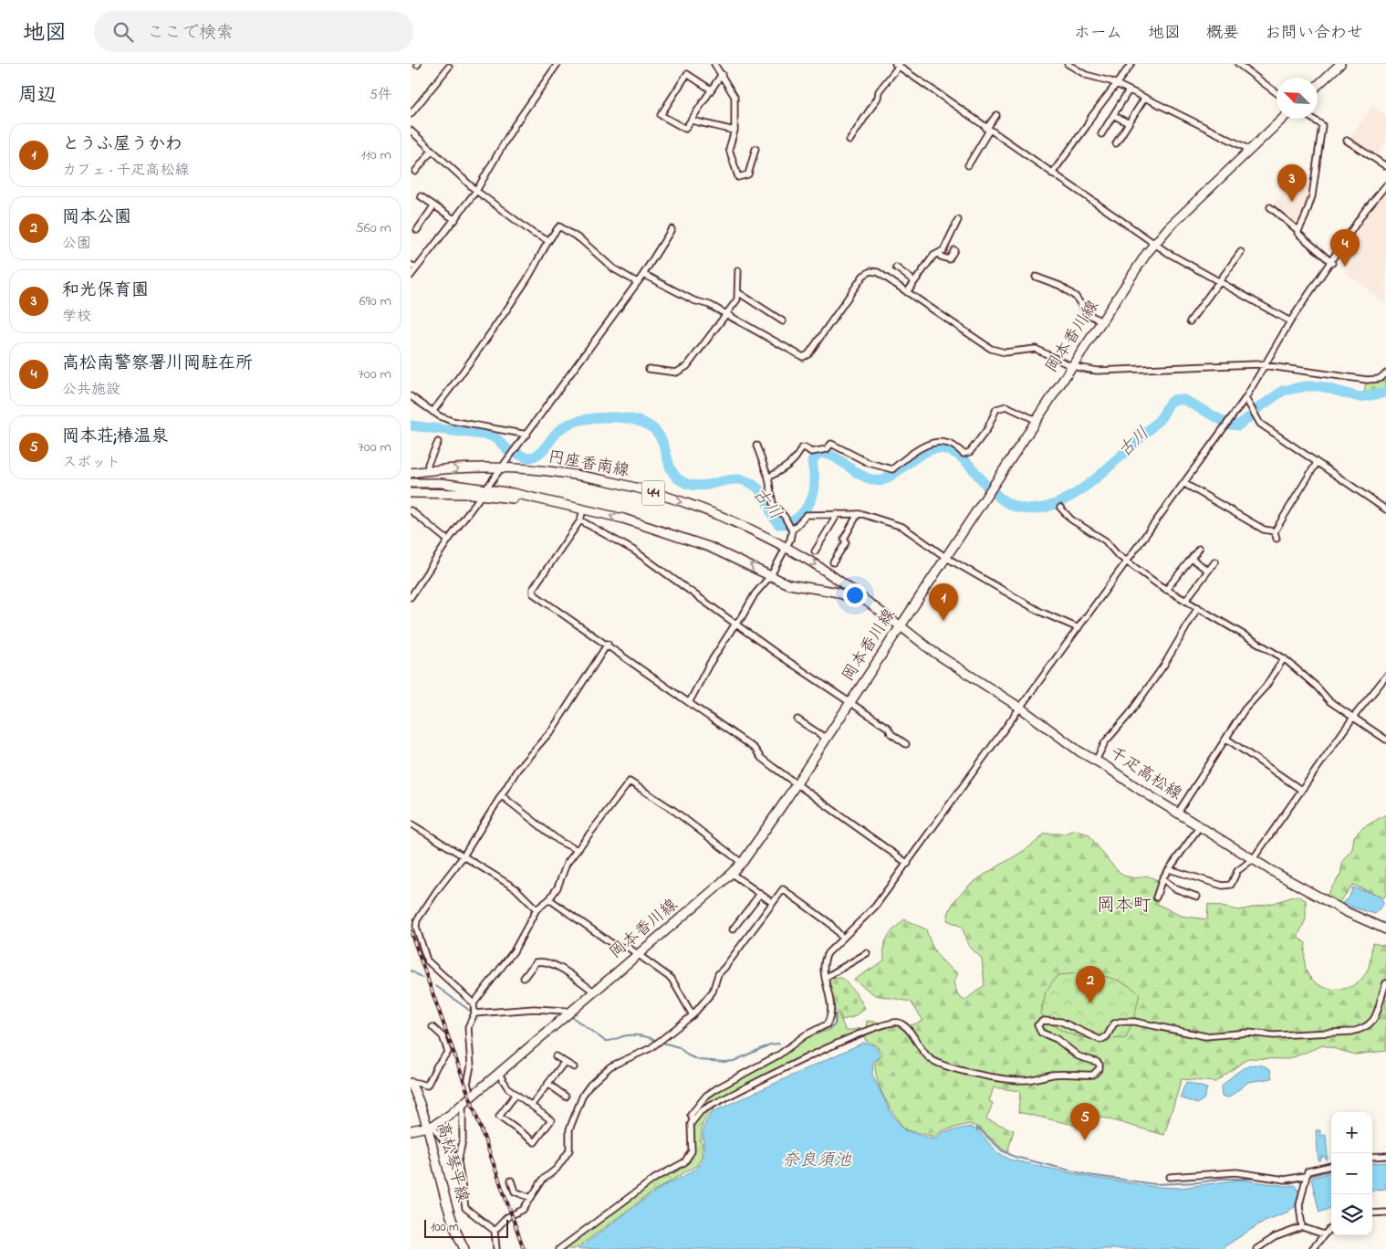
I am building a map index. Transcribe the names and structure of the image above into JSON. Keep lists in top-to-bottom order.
{
  "streets": {
    "main road": [
      "岡本香川線",
      "円座香南線",
      "44",
      "千疋高松線",
      "高松琴平線"
    ]
  },
  "crossings": [
    ["岡本香川線", "円座香南線"],
    ["岡本香川線", "千疋高松線"],
    ["岡本香川線", "高松琴平線"],
    ["円座香南線", "44"],
    ["円座香南線", "千疋高松線"]
  ],
  "districts": ["岡本町"],
  "water": ["古川", "奈良須池"],
  "scale_bar": "100 m",
  "north": "top left",
  "page": {
    "header": "地図",
    "search": "ここで検索",
    "nav": [
      "ホーム",
      "地図",
      "概要",
      "お問い合わせ"
    ],
    "heading": ["周辺", "5件"],
    "list": [
      {
        "mark": "1",
        "name": "とうふ屋うかわ",
        "note": "カフェ · 千疋高松線",
        "value": "110 m"
      },
      {
        "mark": "2",
        "name": "岡本公園",
        "note": "公園",
        "value": "560 m"
      },
      {
        "mark": "3",
        "name": "和光保育園",
        "note": "学校",
        "value": "690 m"
      },
      {
        "mark": "4",
        "name": "高松南警察署川岡駐在所",
        "note": "公共施設",
        "value": "700 m"
      },
      {
        "mark": "5",
        "name": "岡本荘;椿温泉",
        "note": "スポット",
        "value": "700 m"
      }
    ],
    "pins": [
      "3",
      "4",
      "1",
      "2",
      "5"
    ],
    "map_buttons": ["+", "−"],
    "scale": "100 m"
  }
}
